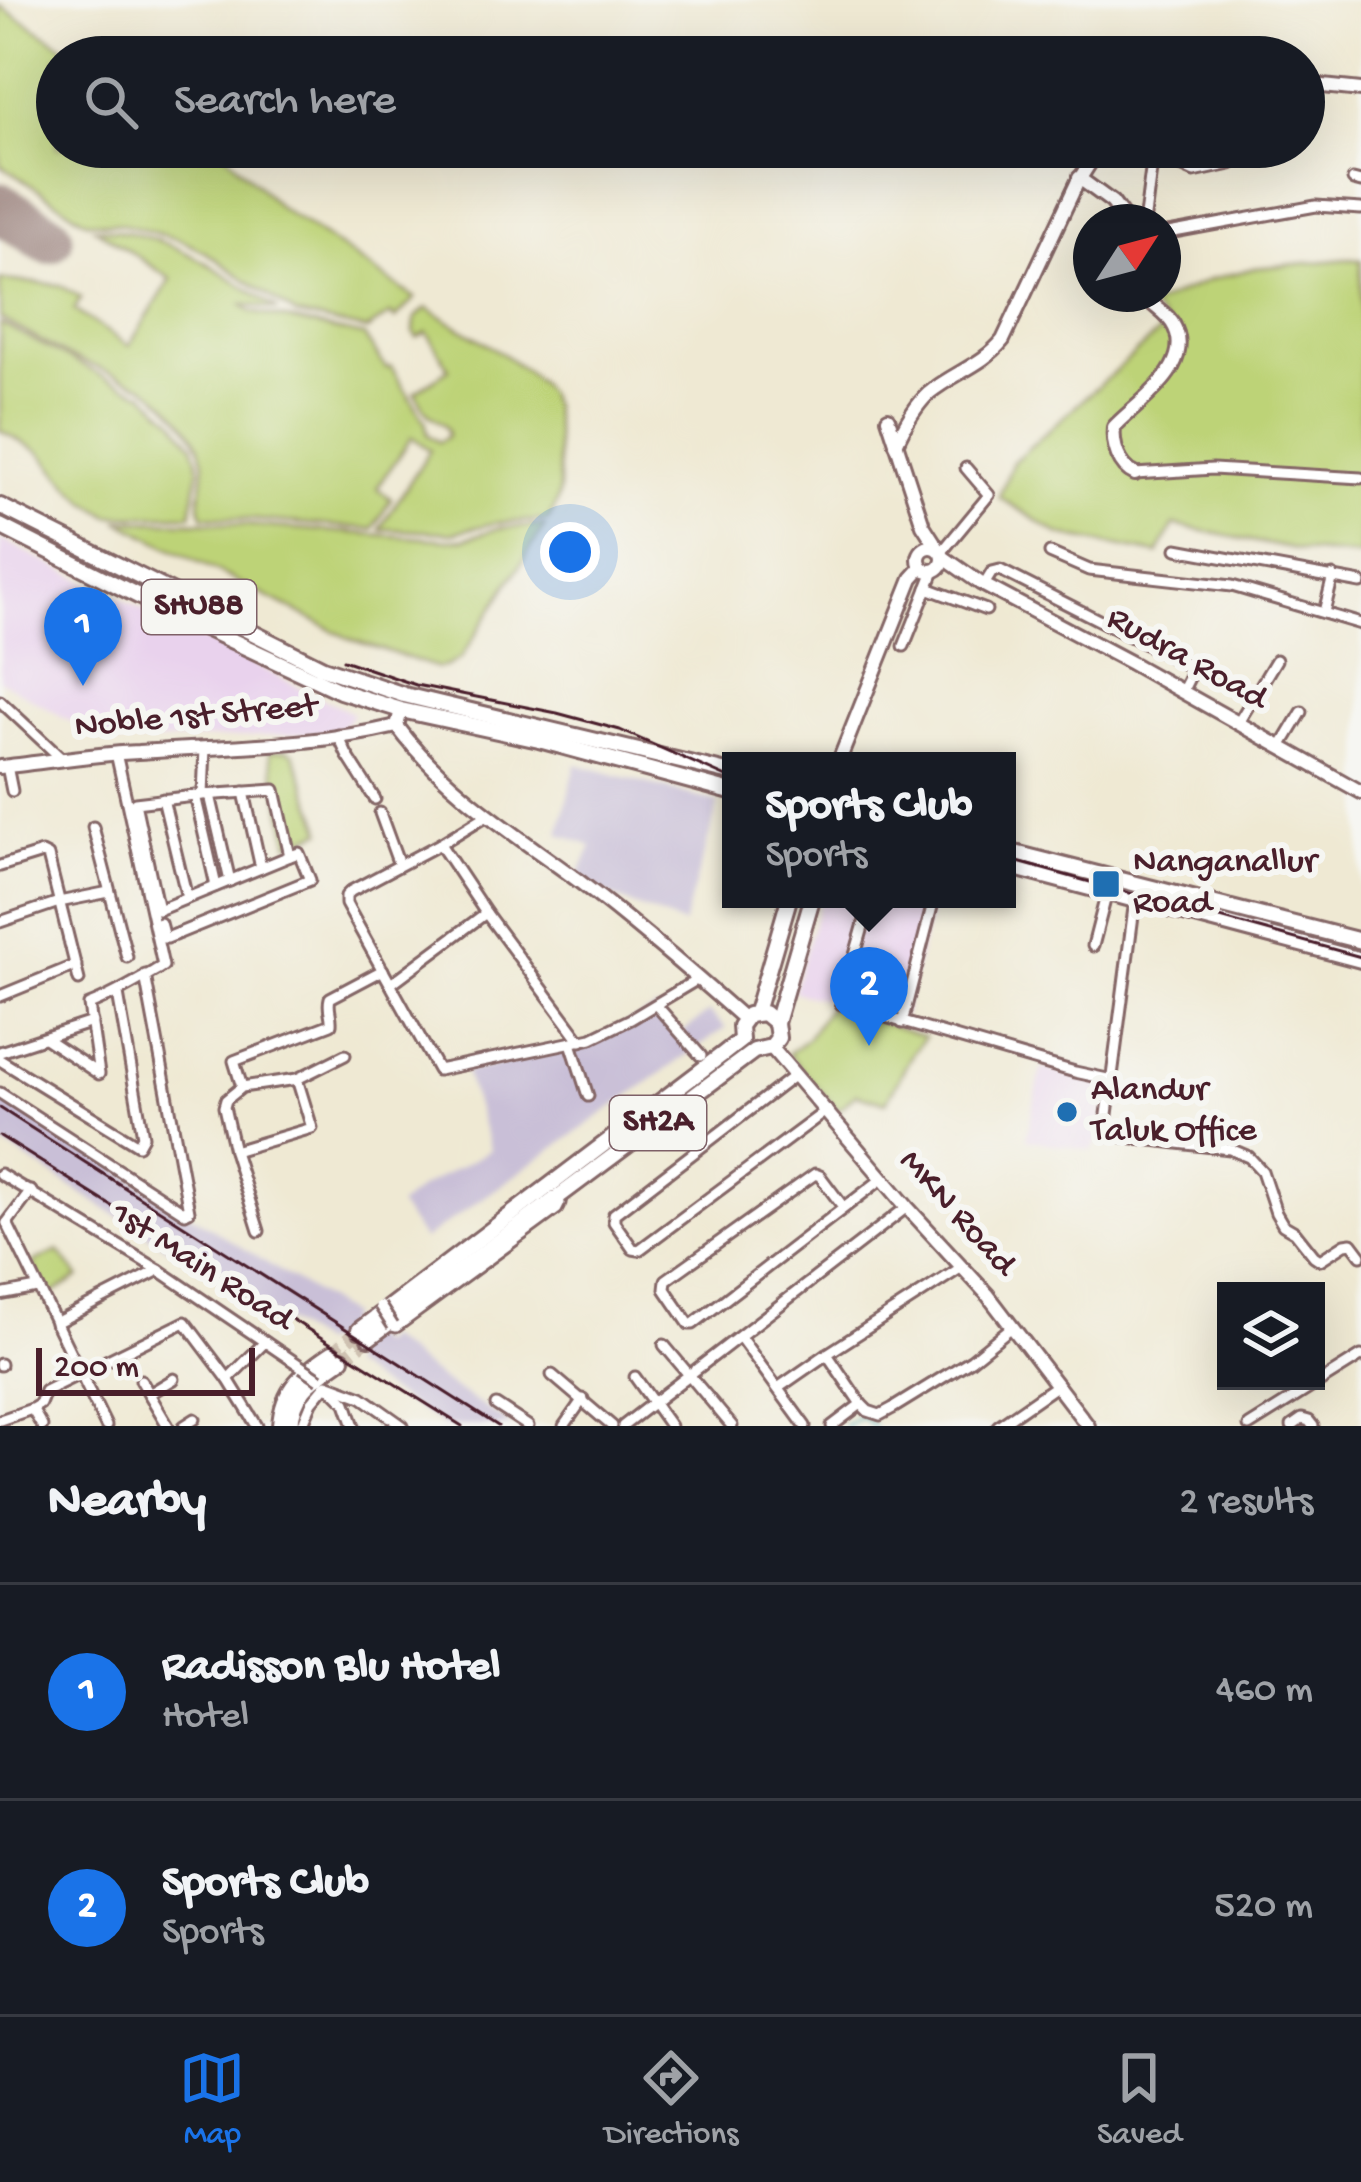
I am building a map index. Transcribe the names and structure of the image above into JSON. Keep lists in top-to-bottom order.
{
  "streets": {
    "main road": ["SHU88", "SH2A"],
    "street": [
      "Rudra Road",
      "Noble 1st Street",
      "MKN Road",
      "1st Main Road"
    ]
  },
  "crossings": [
    ["SHU88", "Noble 1st Street"],
    ["SH2A", "MKN Road"]
  ],
  "places": {
    "transit": ["Nanganallur Road"],
    "other": ["Alandur Taluk Office"]
  },
  "scale_bar": "200 m",
  "north": "top right",
  "page": {
    "search": "Search here",
    "pins": ["1", "2"],
    "popup": ["Sports Club", "Sports"],
    "scale": "200 m",
    "heading": ["Nearby", "2 results"],
    "list": [
      {
        "mark": "1",
        "name": "Radisson Blu Hotel",
        "note": "Hotel",
        "value": "460 m"
      },
      {
        "mark": "2",
        "name": "Sports Club",
        "note": "Sports",
        "value": "520 m"
      }
    ],
    "nav": ["Map", "Directions", "Saved"]
  }
}
